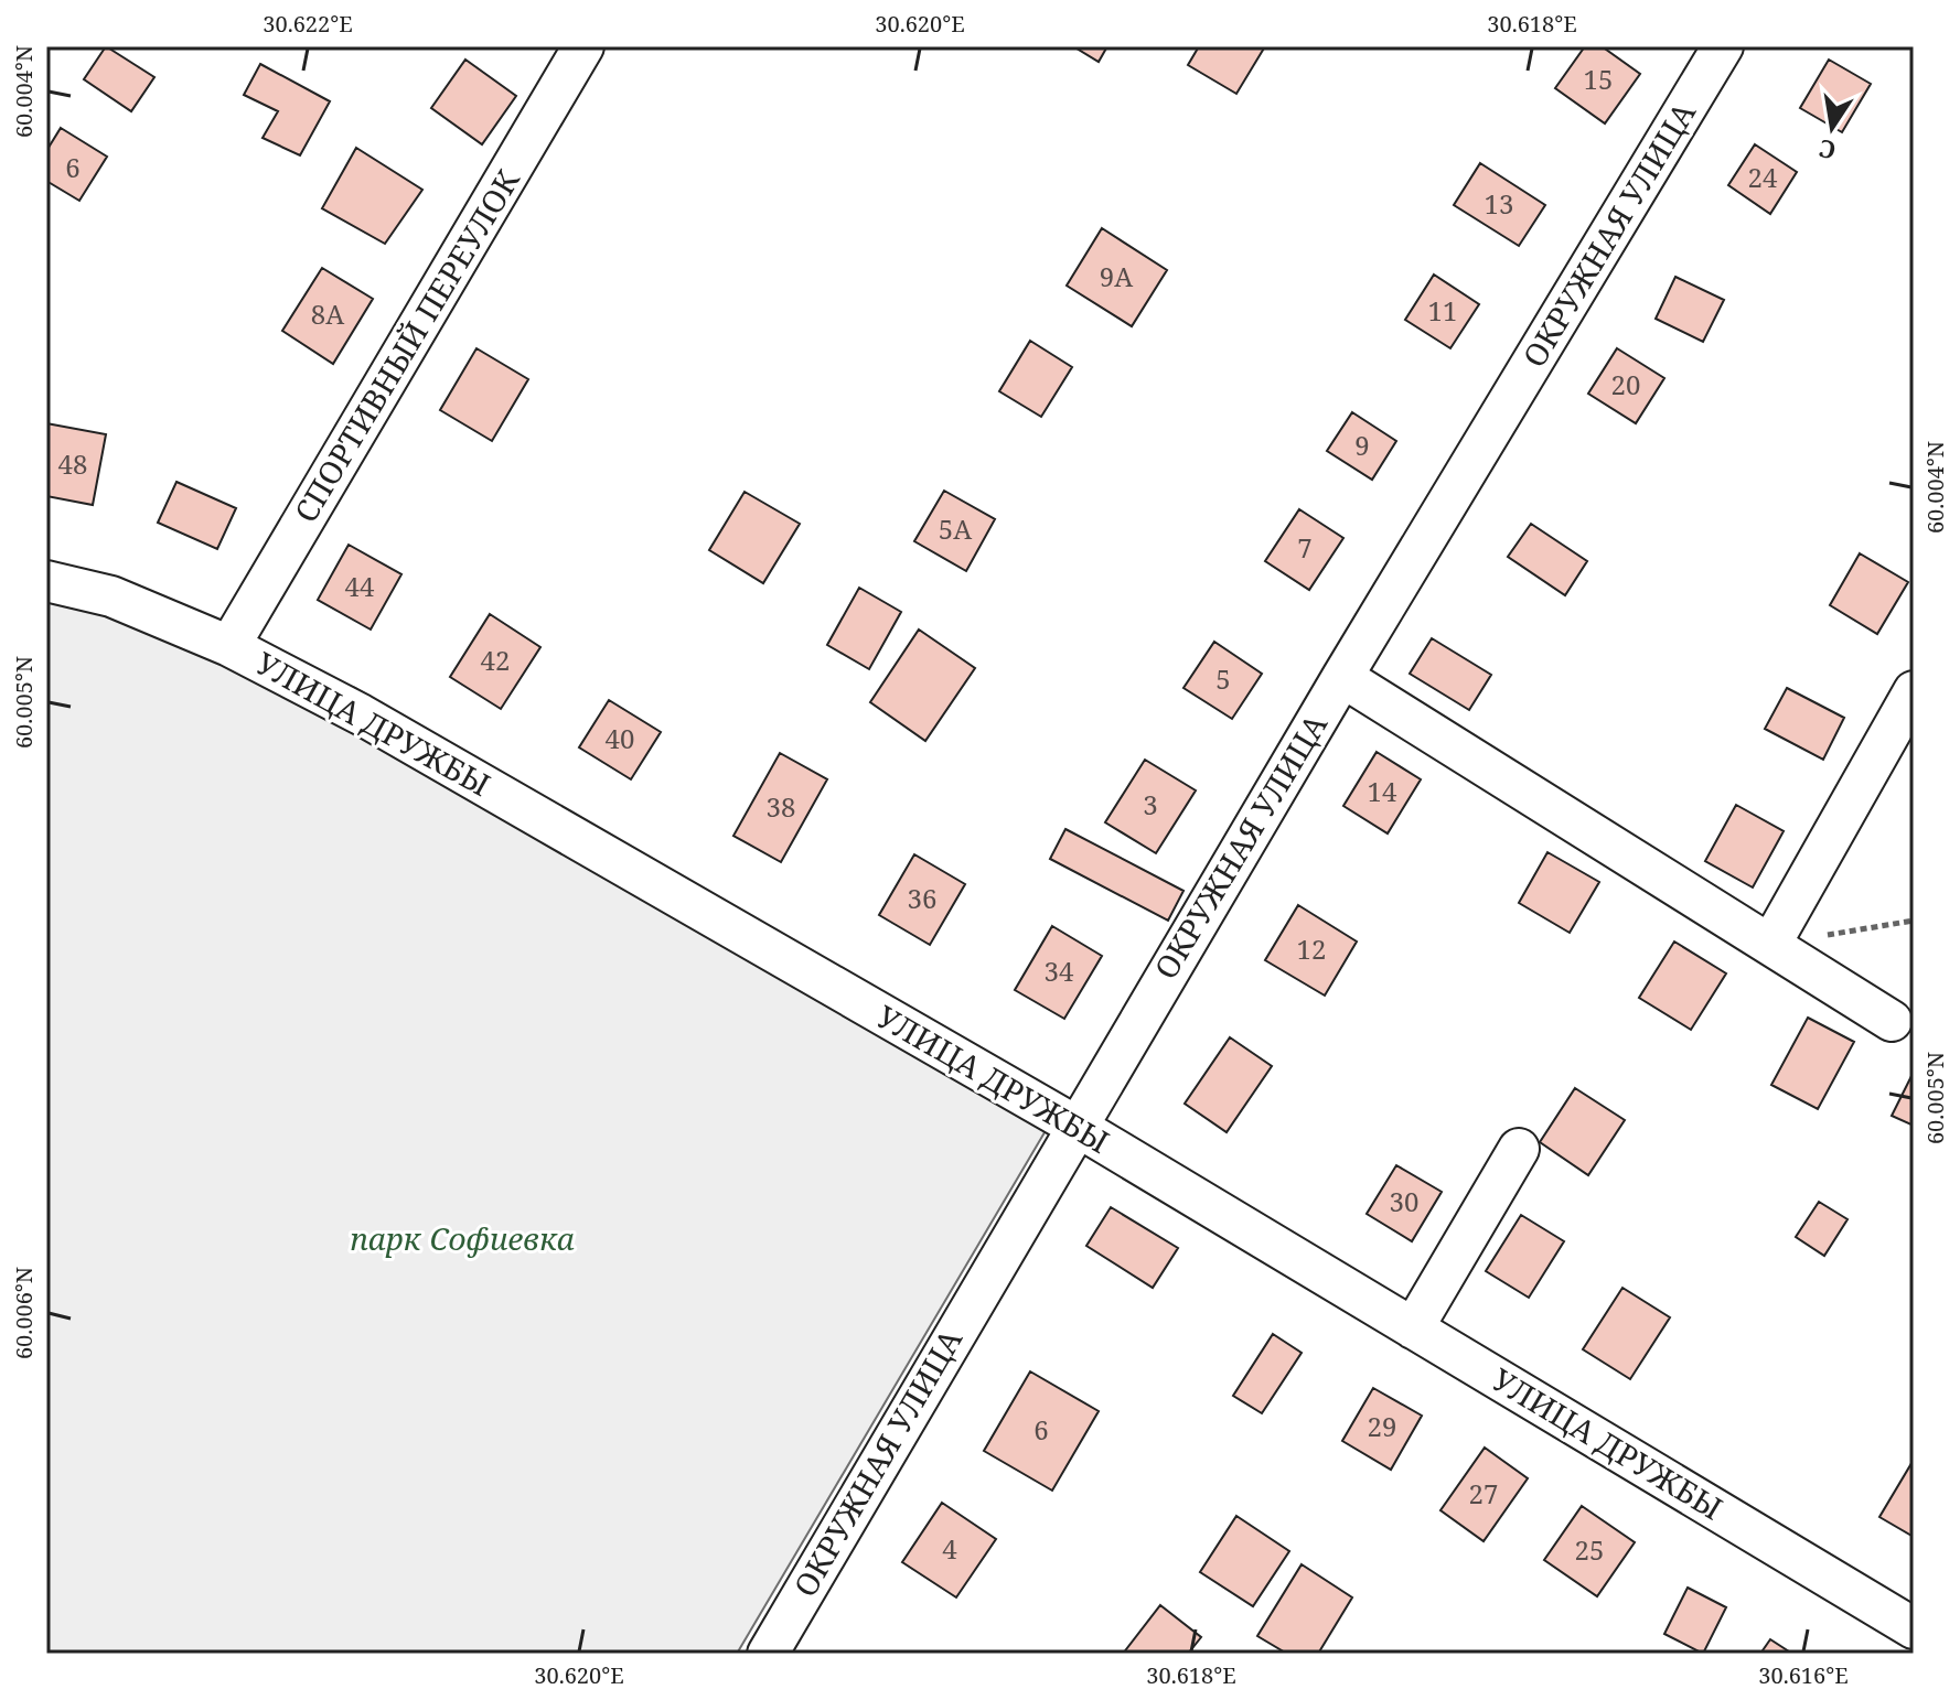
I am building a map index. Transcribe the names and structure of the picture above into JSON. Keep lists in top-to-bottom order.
{
  "streets": {
    "street": ["ОКРУЖНАЯ УЛИЦА", "СПОРТИВНЫЙ ПЕРЕУЛОК", "УЛИЦА ДРУЖБЫ"]
  },
  "crossings": [
    ["ОКРУЖНАЯ УЛИЦА", "УЛИЦА ДРУЖБЫ"],
    ["СПОРТИВНЫЙ ПЕРЕУЛОК", "УЛИЦА ДРУЖБЫ"]
  ],
  "parks": ["парк Софиевка"],
  "house_numbers": [
    "15",
    "6",
    "24",
    "13",
    "9А",
    "11",
    "8А",
    "20",
    "9",
    "48",
    "5А",
    "7",
    "44",
    "42",
    "5",
    "40",
    "14",
    "3",
    "38",
    "36",
    "12",
    "34",
    "30",
    "29",
    "6",
    "27",
    "4",
    "25"
  ],
  "north": "bottom",
  "coordinates": [
    "30.622°E",
    "30.620°E",
    "30.618°E",
    "60.004°N",
    "60.005°N",
    "60.006°N",
    "30.616°E"
  ]
}
